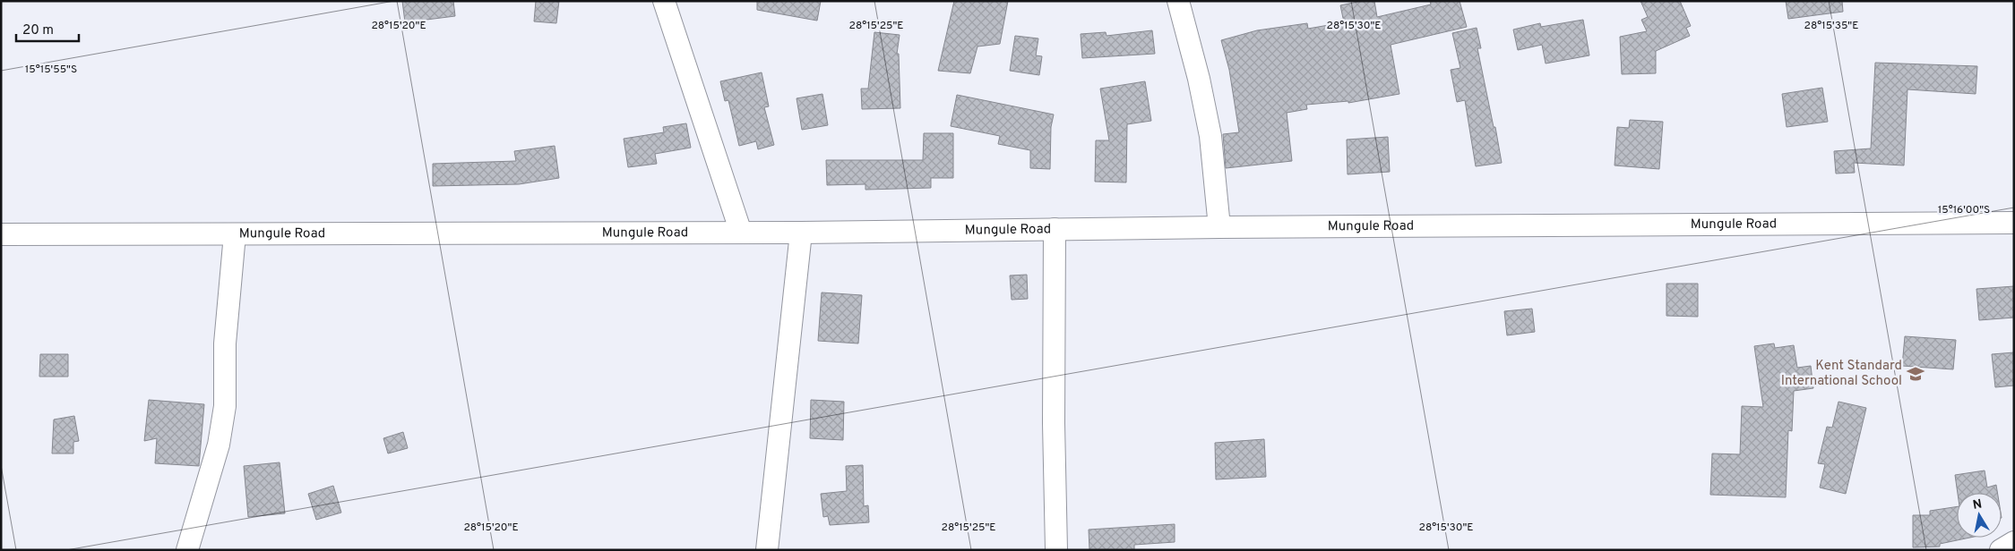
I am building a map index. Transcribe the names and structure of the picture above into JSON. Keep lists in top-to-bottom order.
{
  "streets": {
    "street": ["Mungule Road"]
  },
  "places": {
    "school or university": ["Kent Standard International School"]
  },
  "scale_bar": "20 m",
  "north": "top",
  "coordinates": [
    "28°15'20\"E",
    "28°15'25\"E",
    "28°15'30\"E",
    "28°15'35\"E",
    "15°15'55\"S",
    "15°16'00\"S"
  ]
}
